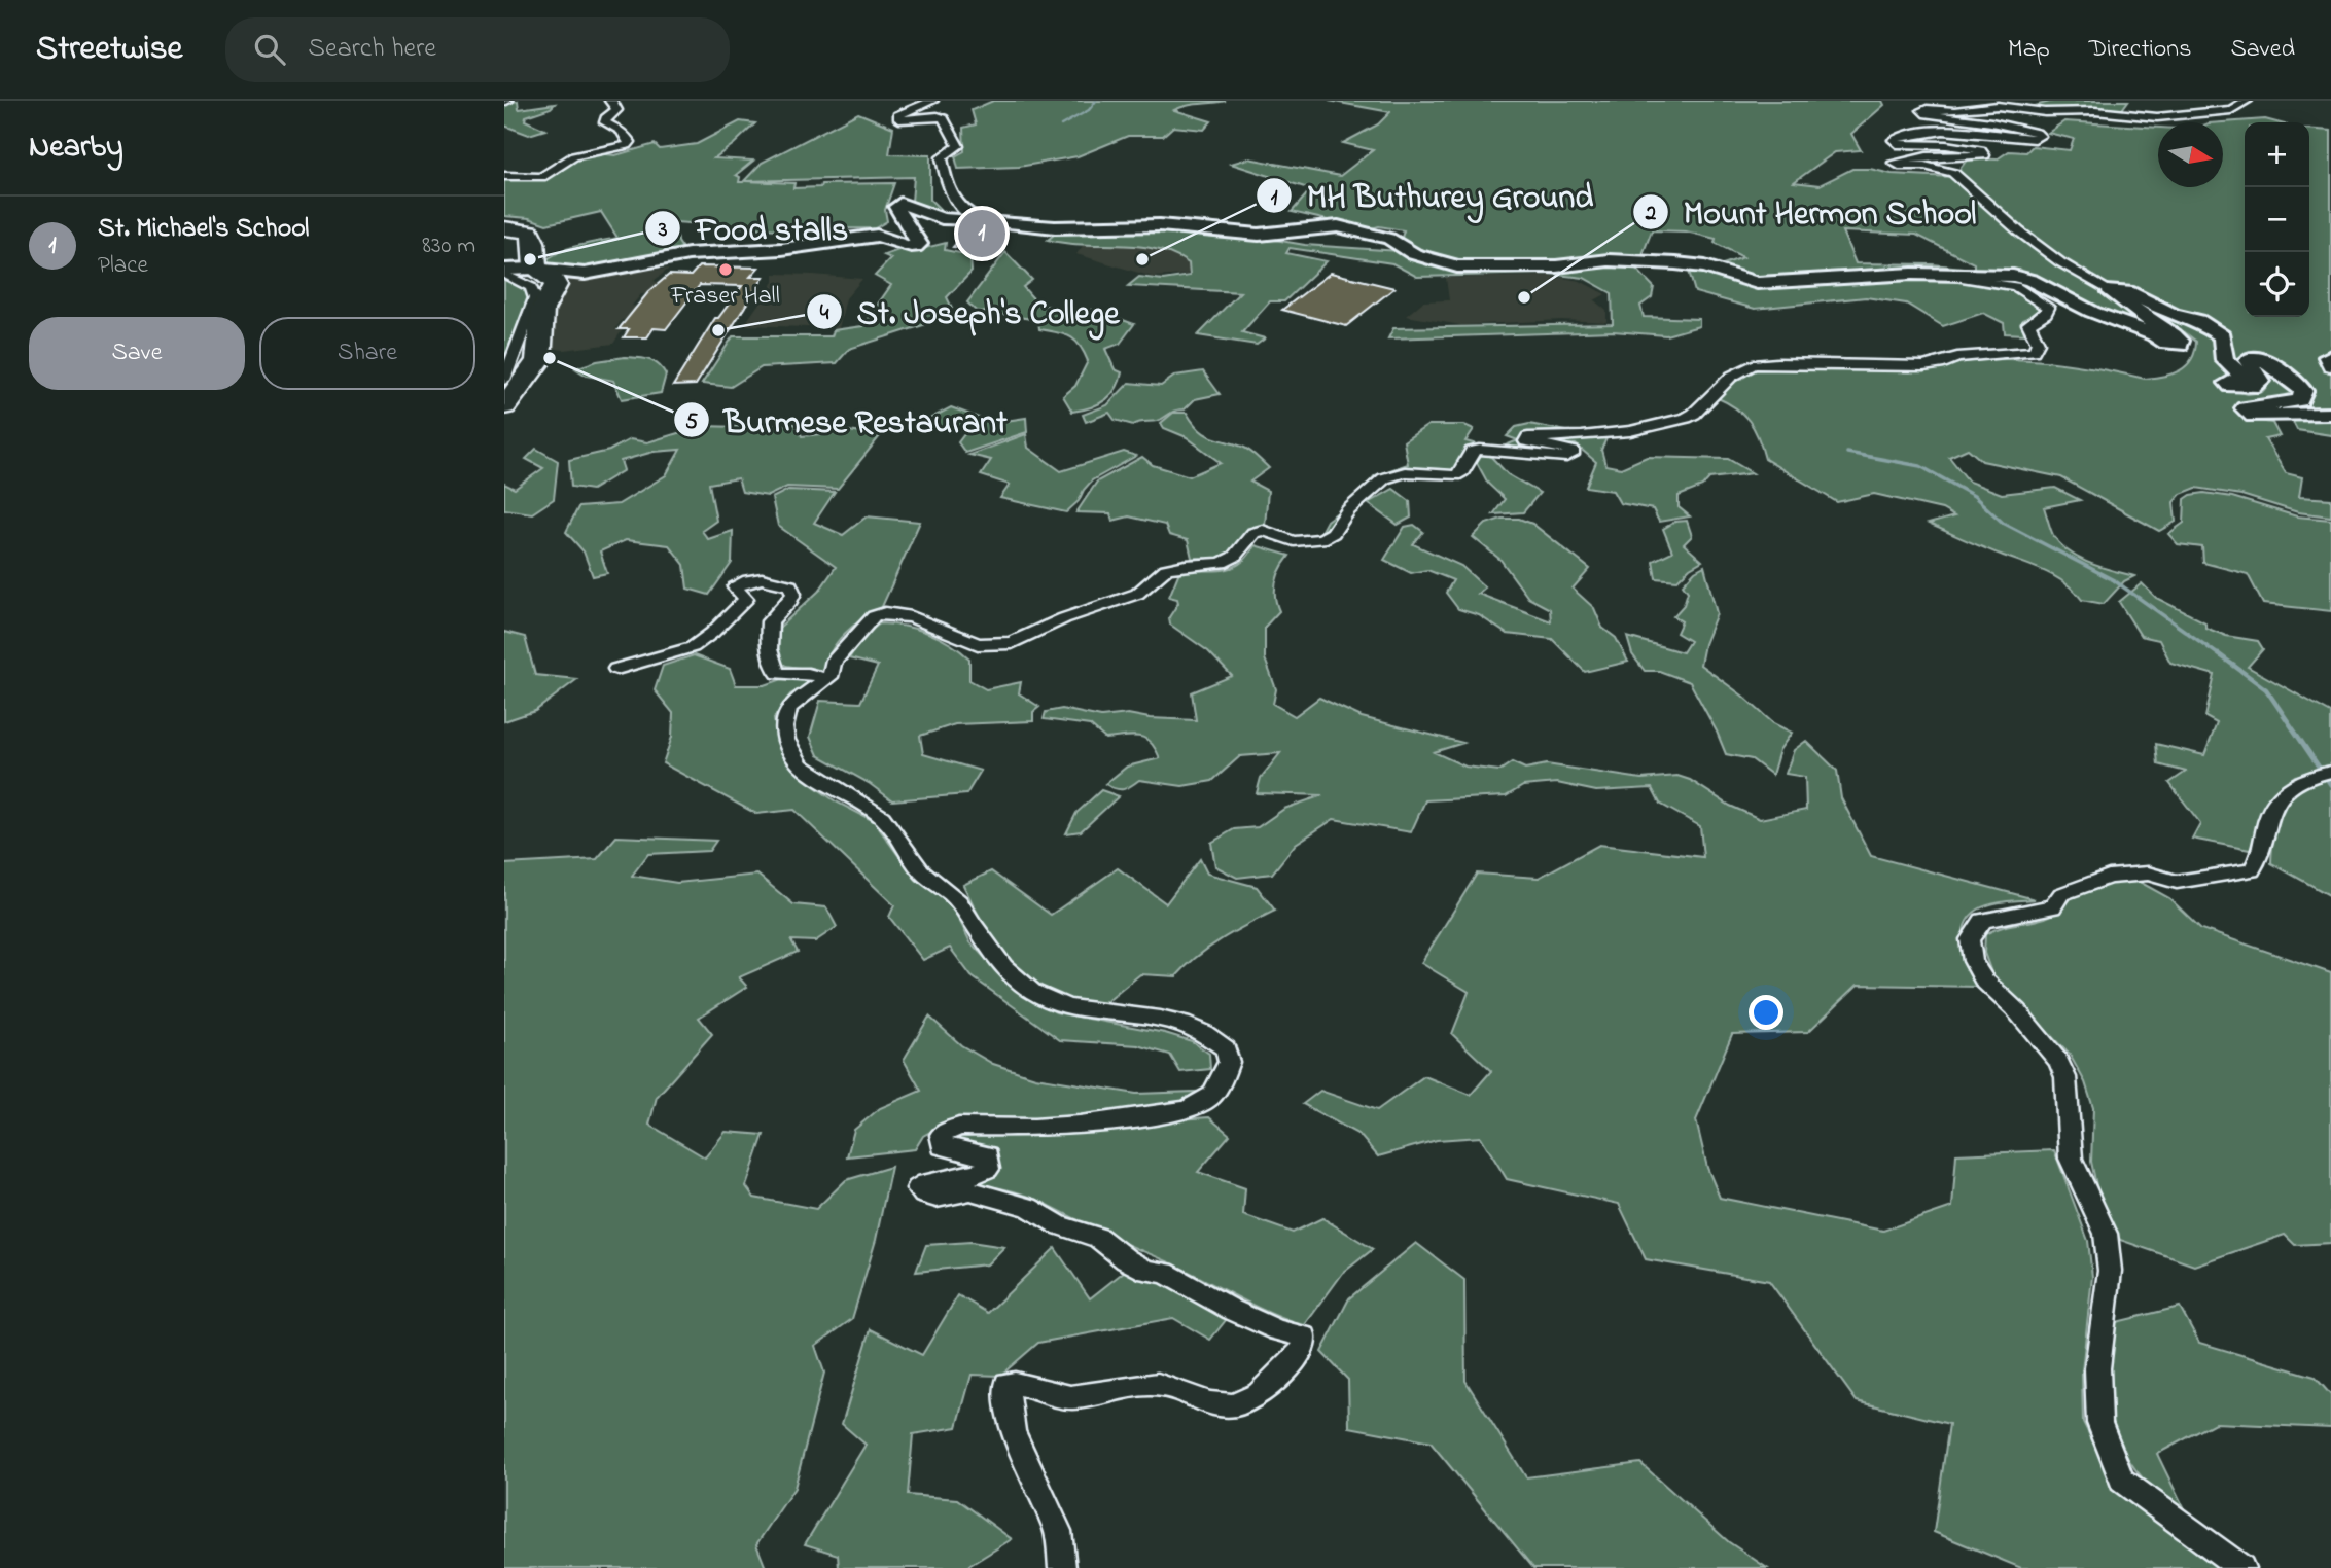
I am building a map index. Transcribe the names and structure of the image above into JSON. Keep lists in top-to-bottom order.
{
  "places": [
    "Food stalls",
    "MH Buthurey Ground",
    "Fraser Hall",
    "Mount Hermon School",
    "St. Joseph's College",
    "Burmese Restaurant"
  ],
  "north": "right",
  "page": {
    "header": "Streetwise",
    "search": "Search here",
    "nav": ["Map", "Directions", "Saved"],
    "heading": "Nearby",
    "map_buttons": ["+", "−"],
    "list": [
      {
        "mark": "1",
        "name": "St. Michael's School",
        "note": "Place",
        "value": "830 m"
      }
    ],
    "pins": "1",
    "buttons": ["Save", "Share"]
  }
}
